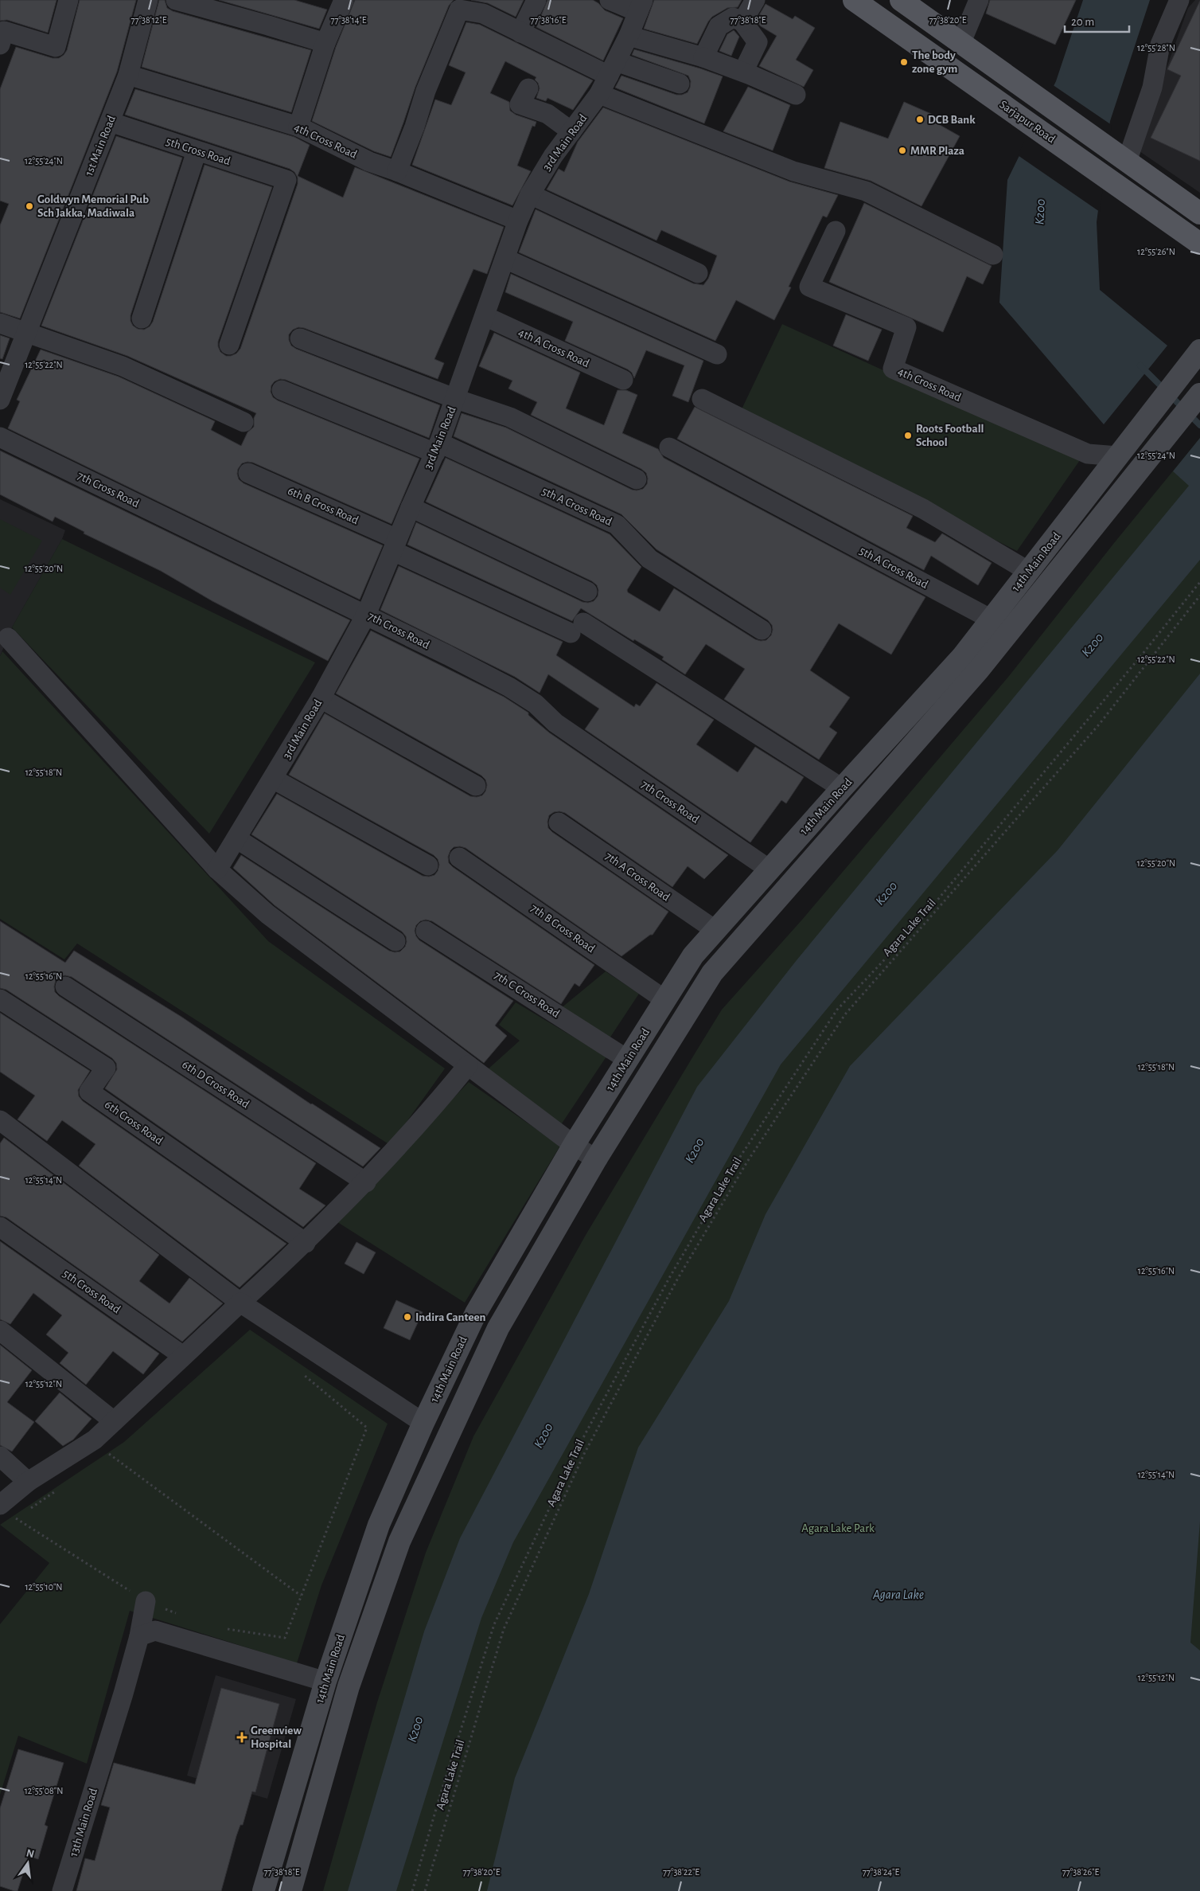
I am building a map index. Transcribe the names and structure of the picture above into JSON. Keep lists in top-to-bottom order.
{
  "streets": {
    "main road": ["Sarjapur Road", "14th Main Road"],
    "street": [
      "4th Cross Road",
      "3rd Main Road",
      "1st Main Road",
      "5th Cross Road",
      "4th A Cross Road",
      "7th Cross Road",
      "6th B Cross Road",
      "5th A Cross Road",
      "7th A Cross Road",
      "7th B Cross Road",
      "7th C Cross Road",
      "6th D Cross Road",
      "6th Cross Road",
      "13th Main Road"
    ],
    "path": ["Agara Lake Trail"]
  },
  "crossings": [
    ["4th Cross Road", "3rd Main Road"],
    ["4th Cross Road", "1st Main Road"],
    ["4th Cross Road", "14th Main Road"],
    ["3rd Main Road", "4th A Cross Road"],
    ["3rd Main Road", "7th Cross Road"],
    ["3rd Main Road", "6th B Cross Road"],
    ["3rd Main Road", "5th A Cross Road"],
    ["1st Main Road", "5th Cross Road"],
    ["7th Cross Road", "14th Main Road"],
    ["6th B Cross Road", "14th Main Road"],
    ["5th A Cross Road", "14th Main Road"],
    ["14th Main Road", "7th A Cross Road"],
    ["14th Main Road", "7th B Cross Road"],
    ["14th Main Road", "7th C Cross Road"]
  ],
  "water": ["K200", "Agara Lake"],
  "parks": ["Agara Lake Park"],
  "places": {
    "other": [
      "The body zone gym",
      "DCB Bank",
      "MMR Plaza",
      "Goldwyn Memorial Pub Sch Jakka, Madiwala",
      "Roots Football School",
      "Indira Canteen"
    ],
    "health": ["Greenview Hospital"]
  },
  "scale_bar": "20 m",
  "north": "top",
  "coordinates": [
    "77°38'12\"E",
    "77°38'14\"E",
    "77°38'16\"E",
    "77°38'18\"E",
    "77°38'20\"E",
    "12°55'28\"N",
    "12°55'24\"N",
    "12°55'26\"N",
    "12°55'22\"N",
    "12°55'20\"N",
    "12°55'18\"N",
    "12°55'16\"N",
    "12°55'14\"N",
    "12°55'12\"N",
    "12°55'10\"N",
    "12°55'08\"N",
    "77°38'22\"E",
    "77°38'24\"E",
    "77°38'26\"E"
  ]
}
